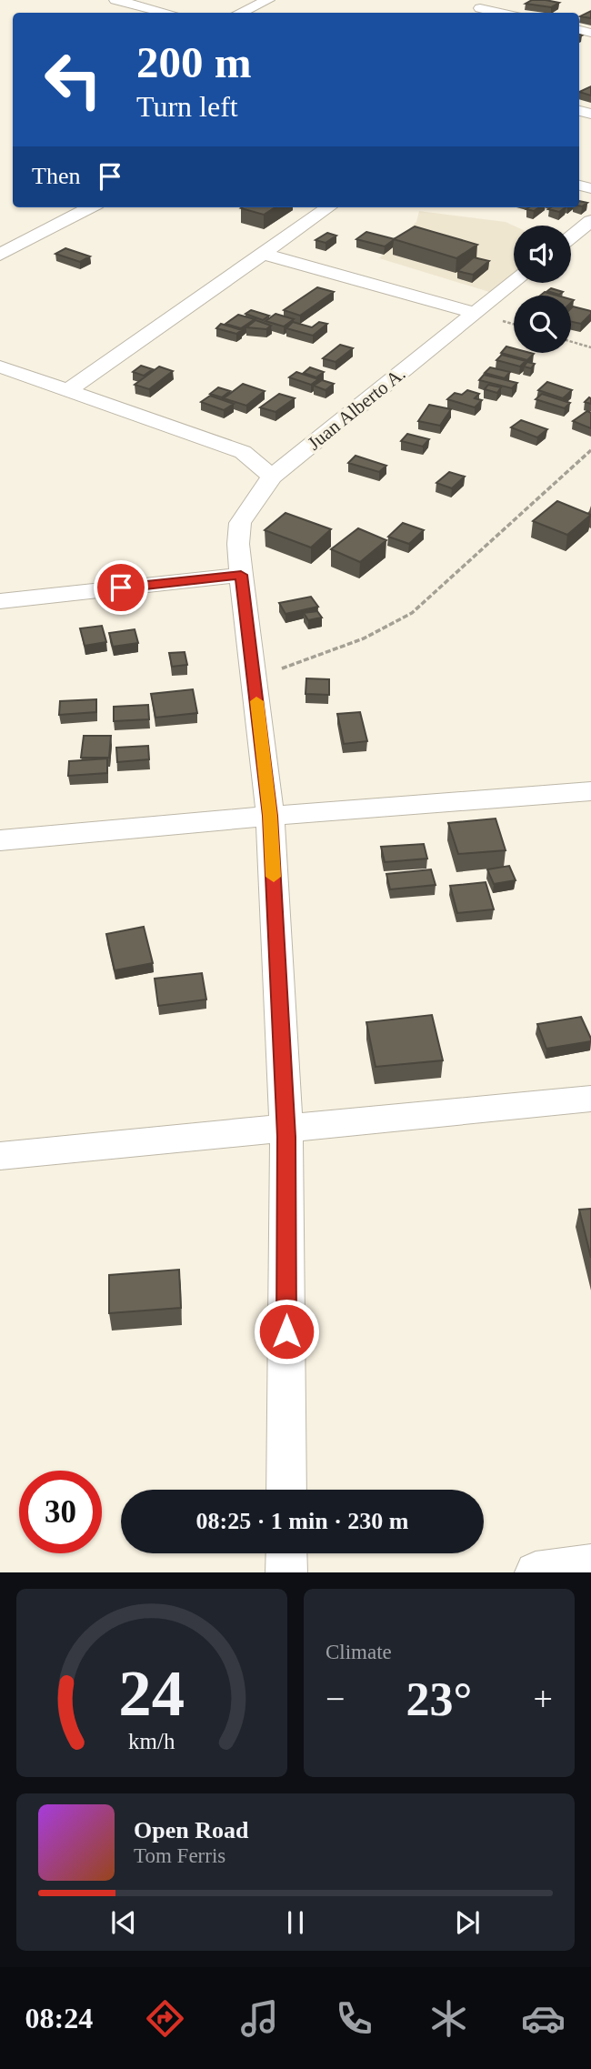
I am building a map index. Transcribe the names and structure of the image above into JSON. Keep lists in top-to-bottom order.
{
  "streets": {
    "street": ["Juan Alberto A."]
  },
  "page": {
    "turn": ["200 m", "Turn left"],
    "then": "Then",
    "limit": "30",
    "trip": "08:25 · 1 min · 230 m",
    "tile": "Climate",
    "heat": ["−", "23°", "+"],
    "song": ["Open Road", "Tom Ferris"],
    "tabs": "08:24",
    "gauge": ["24", "km/h"]
  }
}
